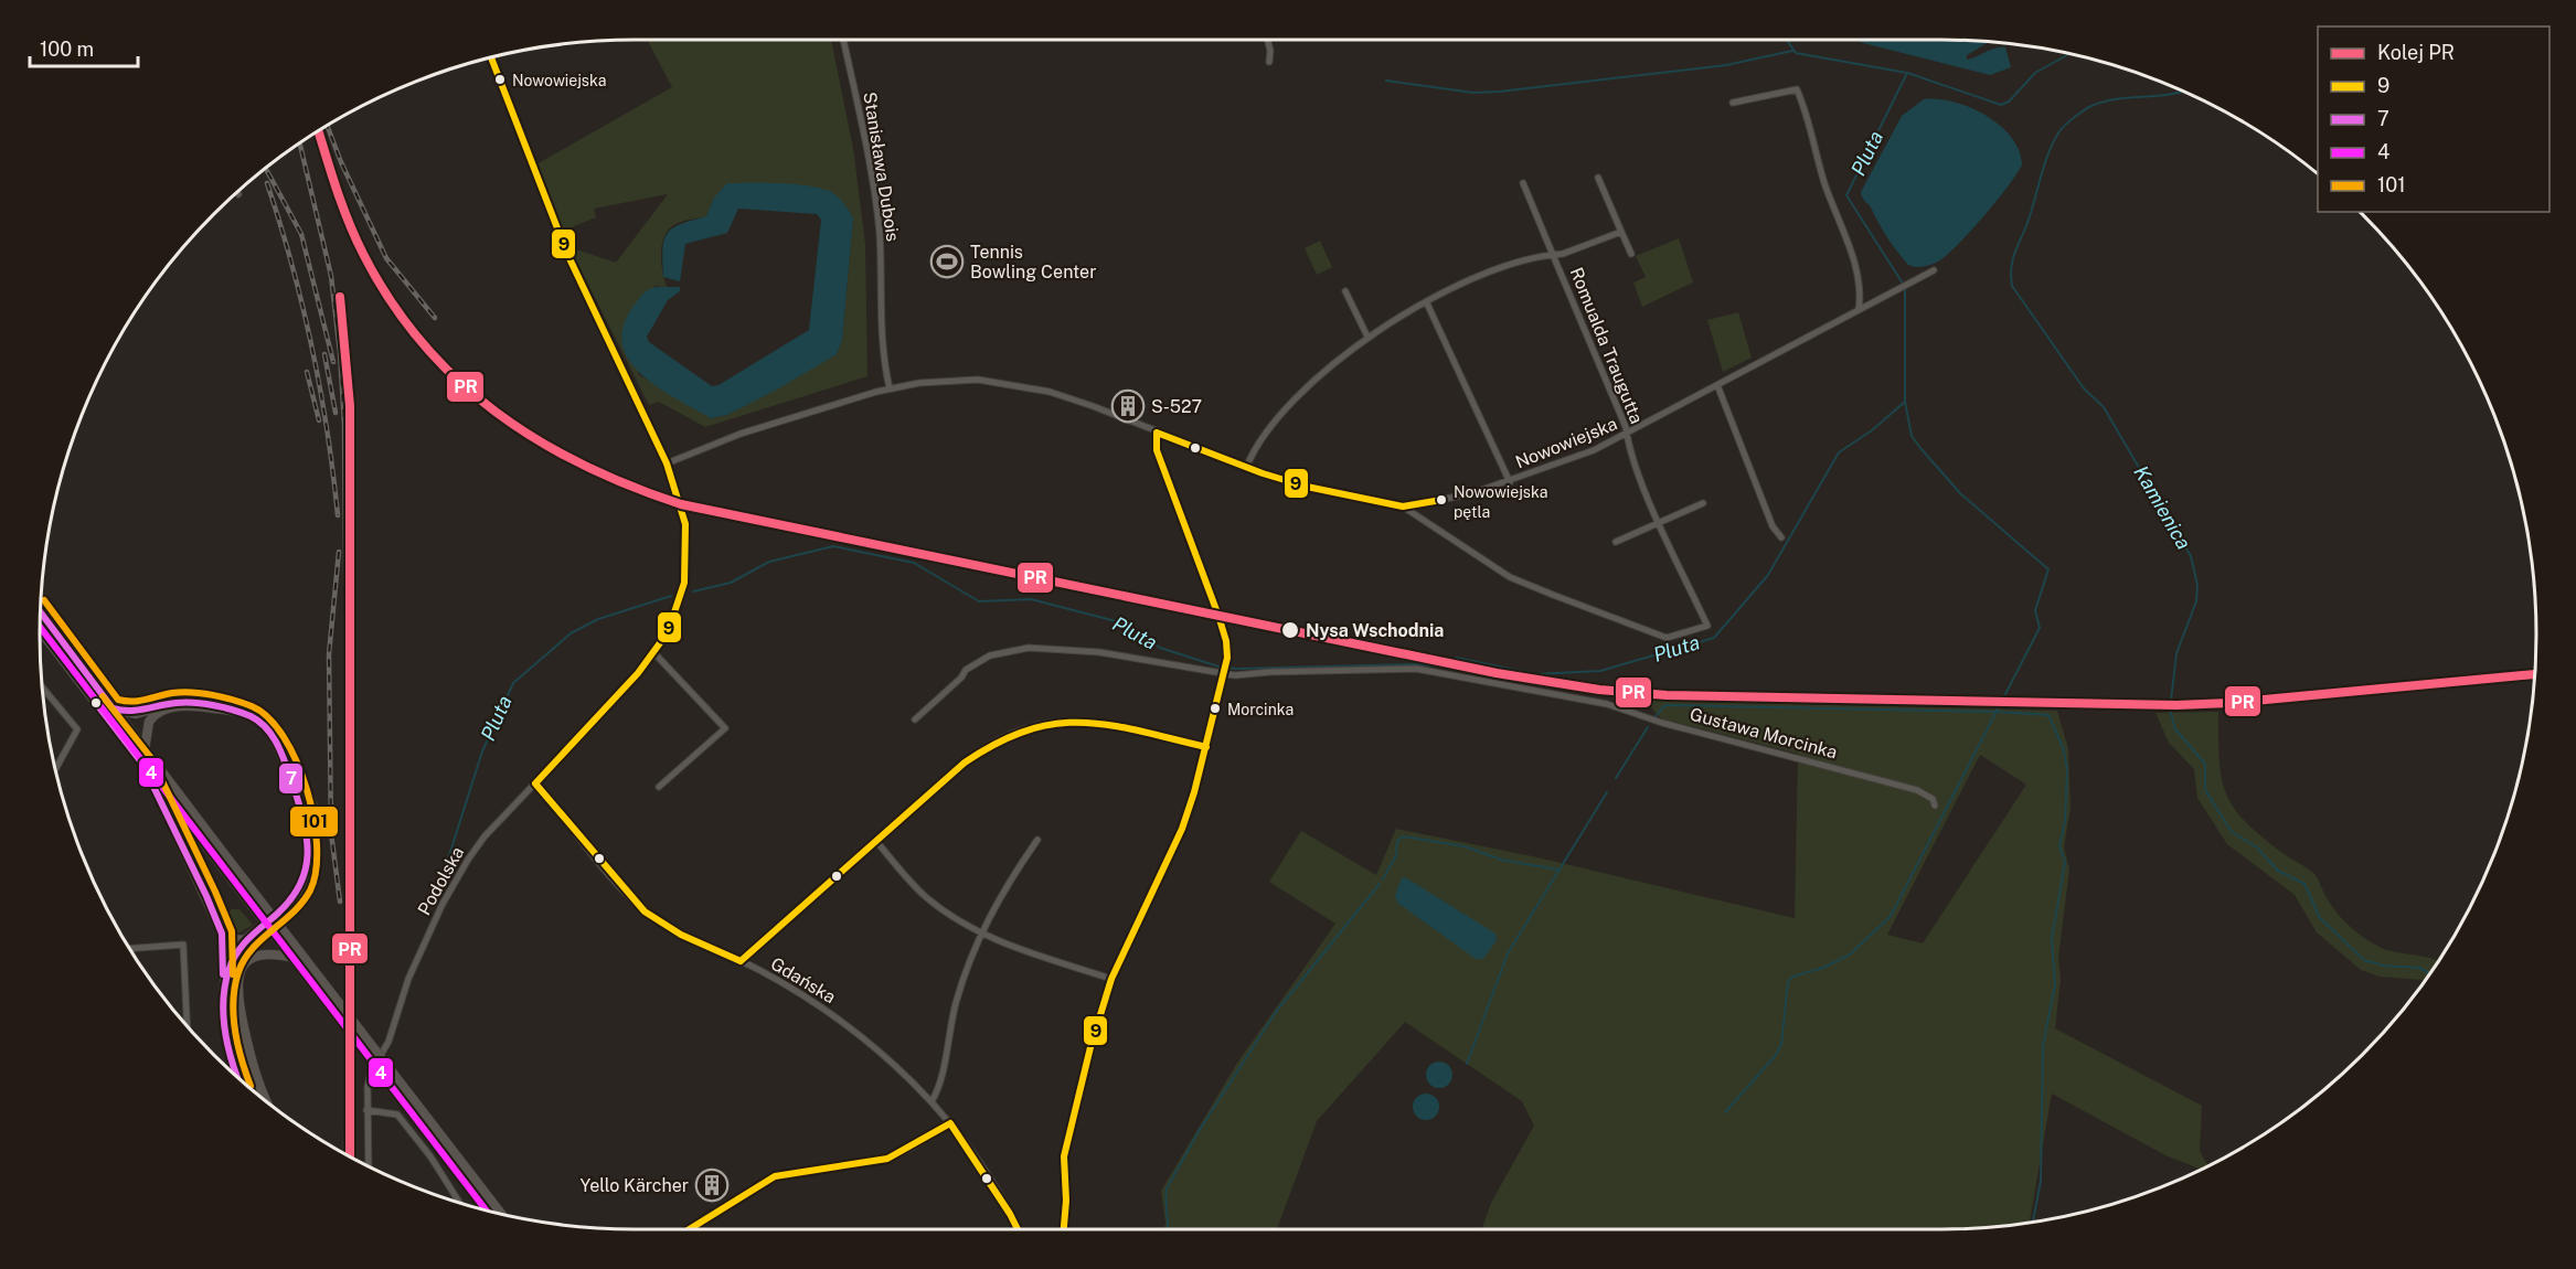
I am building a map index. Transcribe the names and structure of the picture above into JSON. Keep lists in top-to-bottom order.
{
  "streets": {
    "street": [
      "Stanisława Dubois",
      "Romualda Traugutta",
      "Nowowiejska",
      "Gustawa Morcinka",
      "Podolska",
      "Gdańska"
    ]
  },
  "crossings": [
    ["Stanisława Dubois", "Nowowiejska"],
    ["Romualda Traugutta", "Nowowiejska"],
    ["Nowowiejska", "Podolska"],
    ["Podolska", "Gdańska"]
  ],
  "water": ["Pluta", "Kamienica"],
  "places": {
    "other": [
      "Nowowiejska",
      "Nowowiejska pętla",
      "Nysa Wschodnia",
      "Morcinka"
    ],
    "sports": ["Tennis Bowling Center"],
    "building": ["S-527", "Yello Kärcher"]
  },
  "lines": [
    "transit line 9",
    "rail line PR",
    "transit line 101",
    "transit line 7",
    "transit line 4"
  ],
  "legend": [
    "Kolej PR",
    "9",
    "7",
    "4",
    "101"
  ],
  "scale_bar": "100 m"
}
